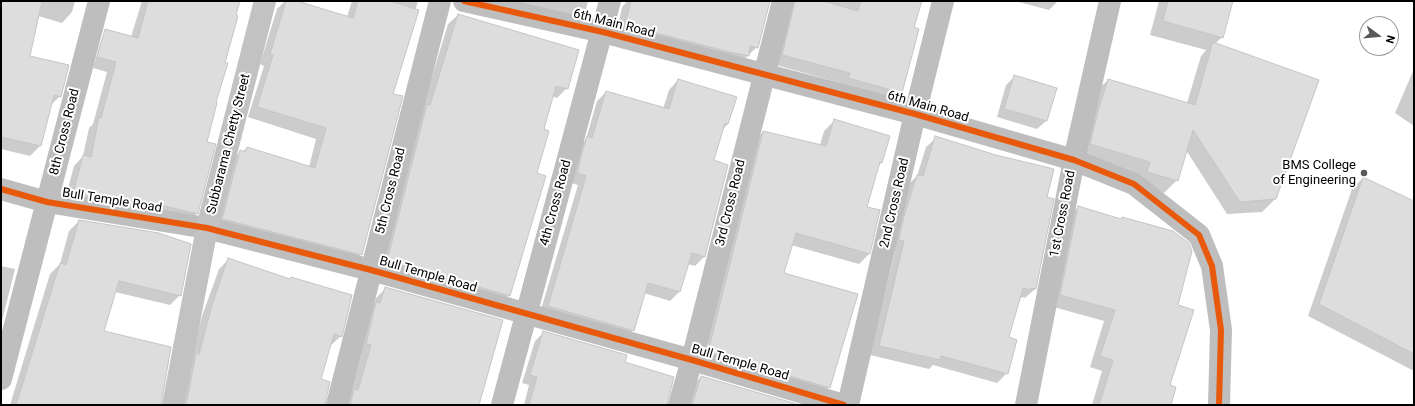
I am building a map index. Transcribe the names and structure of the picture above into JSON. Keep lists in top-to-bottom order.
{
  "streets": {
    "main road": ["Subbarama Chetty Street"],
    "street": [
      "6th Main Road",
      "8th Cross Road",
      "5th Cross Road",
      "Bull Temple Road",
      "4th Cross Road",
      "3rd Cross Road",
      "2nd Cross Road",
      "1st Cross Road"
    ]
  },
  "crossings": [
    ["6th Main Road", "4th Cross Road"],
    ["6th Main Road", "3rd Cross Road"],
    ["6th Main Road", "2nd Cross Road"],
    ["6th Main Road", "1st Cross Road"],
    ["8th Cross Road", "Bull Temple Road"],
    ["Subbarama Chetty Street", "Bull Temple Road"],
    ["5th Cross Road", "Bull Temple Road"],
    ["Bull Temple Road", "4th Cross Road"],
    ["Bull Temple Road", "3rd Cross Road"]
  ],
  "places": ["BMS College of Engineering"],
  "north": "right"
}
